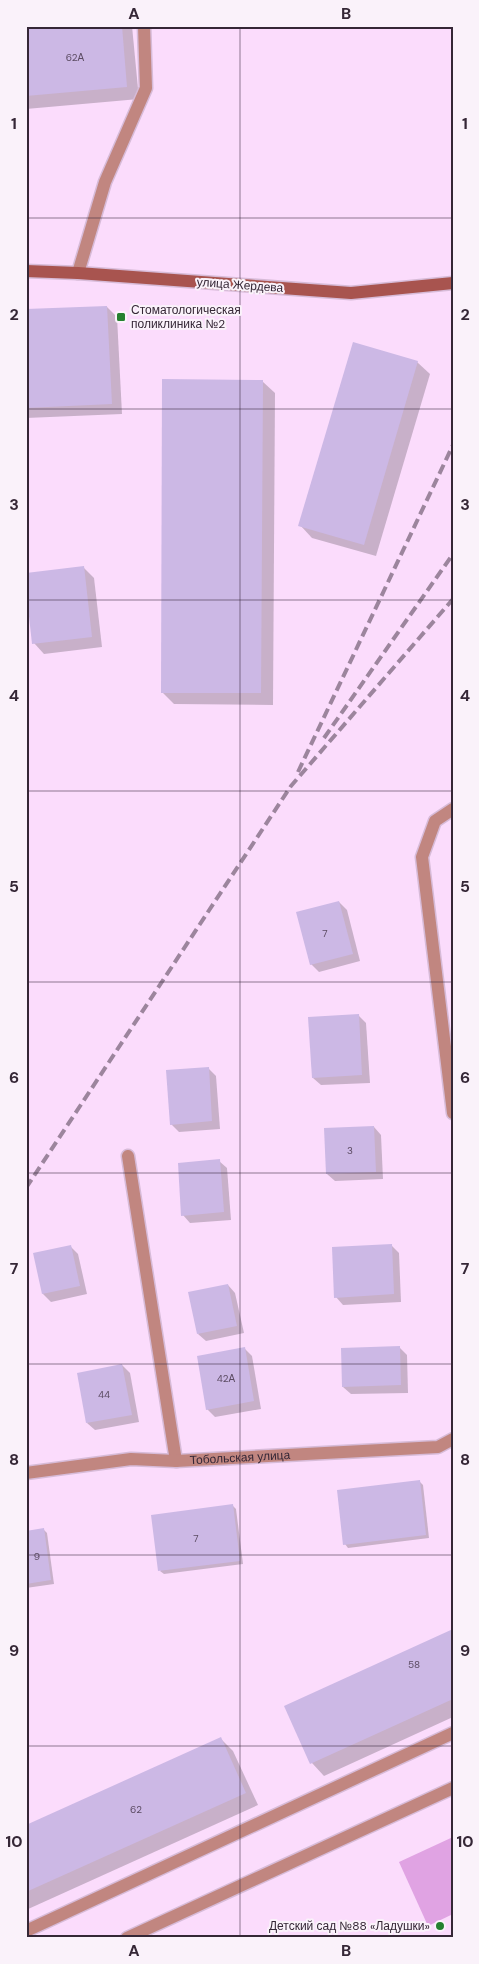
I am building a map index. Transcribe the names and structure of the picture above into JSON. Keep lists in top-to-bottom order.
{
  "streets": {
    "main road": ["улица Жердева"],
    "street": ["Тобольская улица"]
  },
  "places": {
    "transit": ["Стоматологическая поликлиника №2"],
    "other": ["Детский сад №88 «Ладушки»"]
  },
  "house_numbers": [
    "62А",
    "7",
    "3",
    "42А",
    "44",
    "7",
    "9",
    "58",
    "62"
  ],
  "grid": {
    "columns": ["A", "B"],
    "rows": [
      "1",
      "2",
      "3",
      "4",
      "5",
      "6",
      "7",
      "8",
      "9",
      "10"
    ]
  }
}
